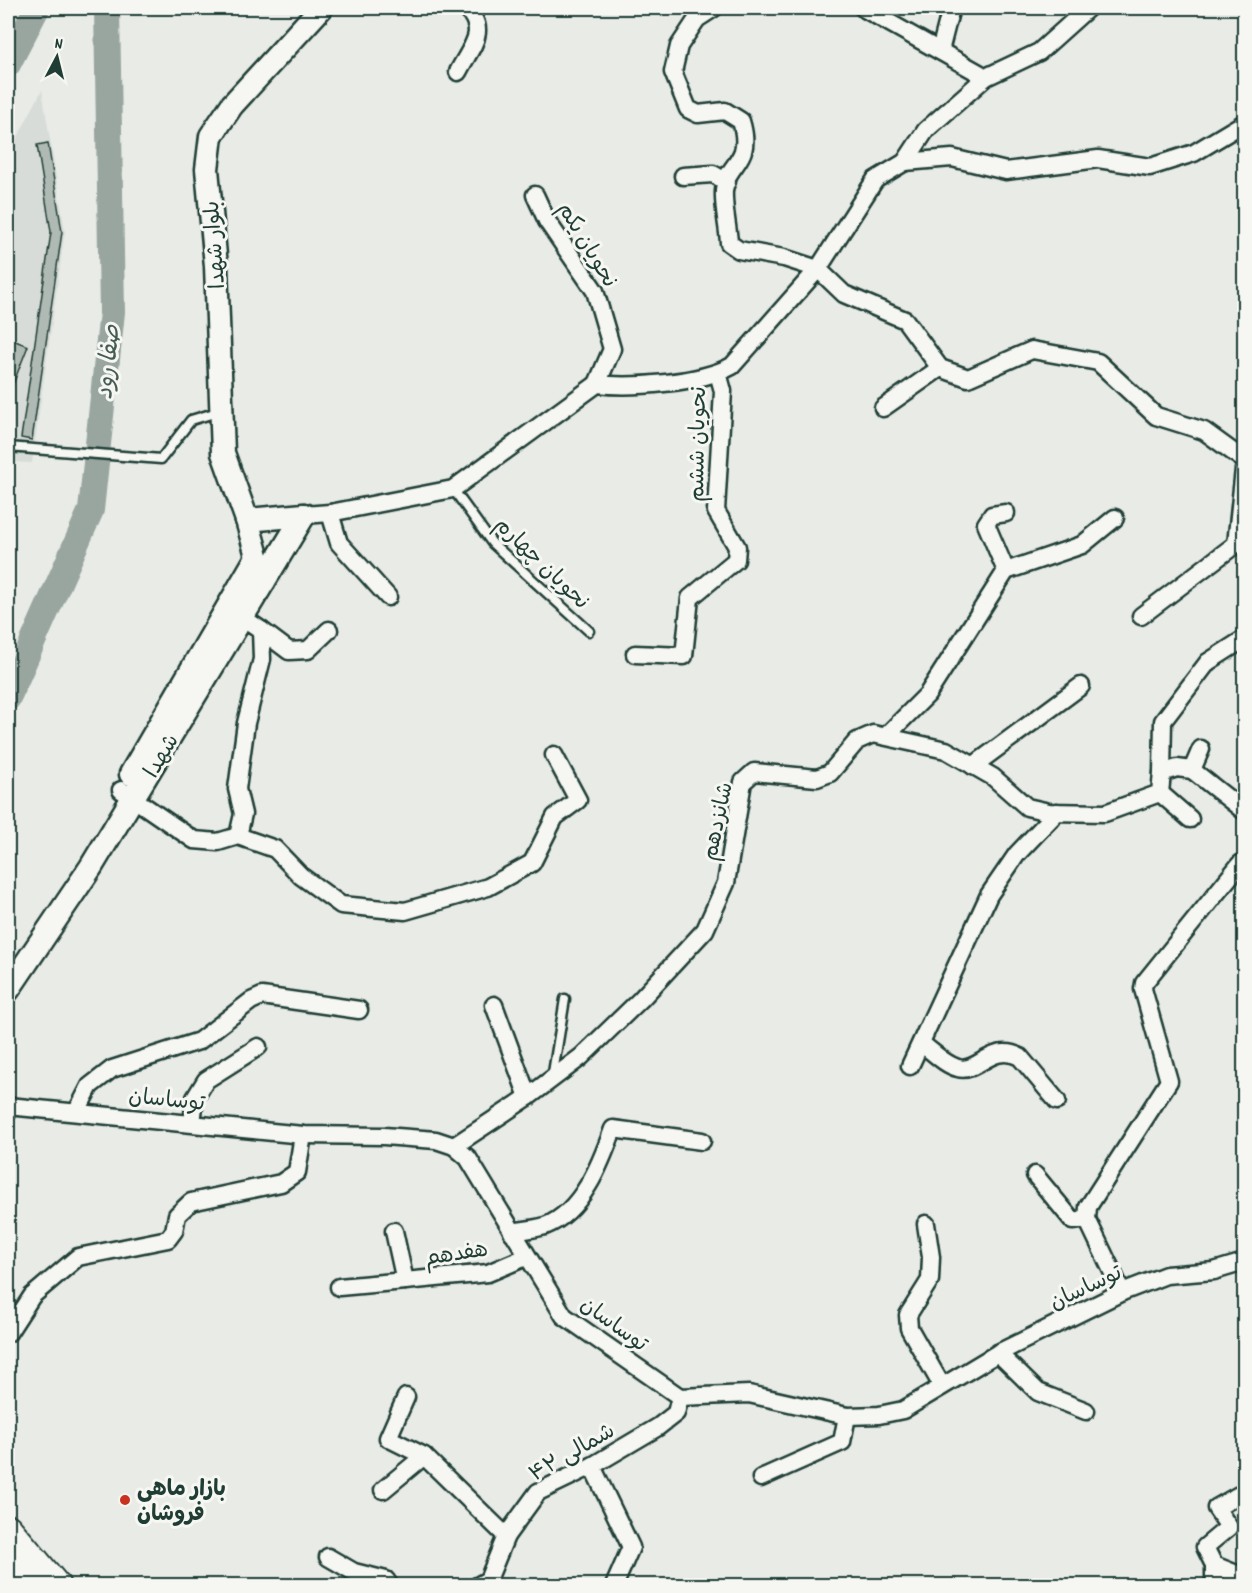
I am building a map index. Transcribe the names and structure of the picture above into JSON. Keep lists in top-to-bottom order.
{
  "streets": {
    "main road": ["بلوار شهدا", "شهدا"],
    "street": [
      "نحویان یکم",
      "نحویان ششم",
      "شانزدهم",
      "توساسان",
      "هفدهم",
      "شمالی ۴۲"
    ],
    "lane": ["نحویان چهارم"]
  },
  "crossings": [
    ["بلوار شهدا", "شهدا"],
    ["شانزدهم", "توساسان"],
    ["توساسان", "هفدهم"],
    ["توساسان", "شمالی ۴۲"]
  ],
  "water": ["صفا رود"],
  "places": ["بازار ماهی فروشان"],
  "north": "top"
}
